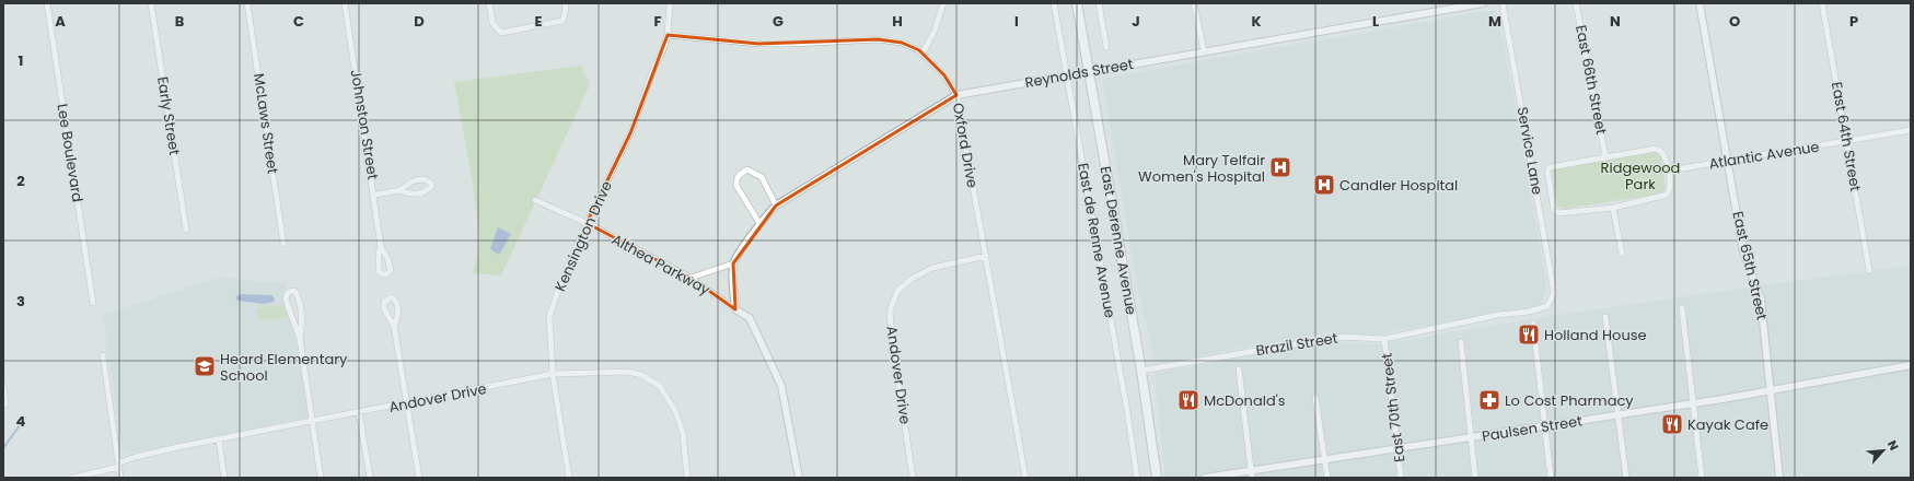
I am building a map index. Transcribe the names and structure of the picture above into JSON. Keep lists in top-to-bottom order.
{
  "streets": {
    "highway": ["East Derenne Avenue"],
    "street": [
      "Reynolds Street",
      "East 66th Street",
      "Early Street",
      "McLaws Street",
      "Johnston Street",
      "East 64th Street",
      "Oxford Drive",
      "Service Lane",
      "Lee Boulevard",
      "Atlantic Avenue",
      "Kensington Drive",
      "East de Renne Avenue",
      "Althea Parkway",
      "East 65th Street",
      "Brazil Street",
      "Andover Drive",
      "East 70th Street",
      "Paulsen Street"
    ]
  },
  "crossings": [
    ["Reynolds Street", "Oxford Drive"],
    ["Reynolds Street", "East de Renne Avenue"],
    ["Reynolds Street", "East Derenne Avenue"],
    ["East 64th Street", "Atlantic Avenue"],
    ["Oxford Drive", "Kensington Drive"],
    ["Oxford Drive", "Andover Drive"],
    ["Service Lane", "Brazil Street"],
    ["Atlantic Avenue", "East 65th Street"],
    ["Kensington Drive", "Althea Parkway"],
    ["Kensington Drive", "Andover Drive"],
    ["East Derenne Avenue", "Brazil Street"],
    ["East 65th Street", "Paulsen Street"],
    ["Brazil Street", "East 70th Street"],
    ["East 70th Street", "Paulsen Street"]
  ],
  "parks": ["Ridgewood Park"],
  "places": {
    "hospital": ["Mary Telfair Women's Hospital", "Candler Hospital"],
    "restaurant": ["Holland House", "McDonald's", "Kayak Cafe"],
    "school or university": ["Heard Elementary School"],
    "pharmacy": ["Lo Cost Pharmacy"]
  },
  "north": "top right",
  "grid": {
    "columns": [
      "A",
      "B",
      "C",
      "D",
      "E",
      "F",
      "G",
      "H",
      "I",
      "J",
      "K",
      "L",
      "M",
      "N",
      "O",
      "P"
    ],
    "rows": [
      "1",
      "2",
      "3",
      "4"
    ]
  }
}
